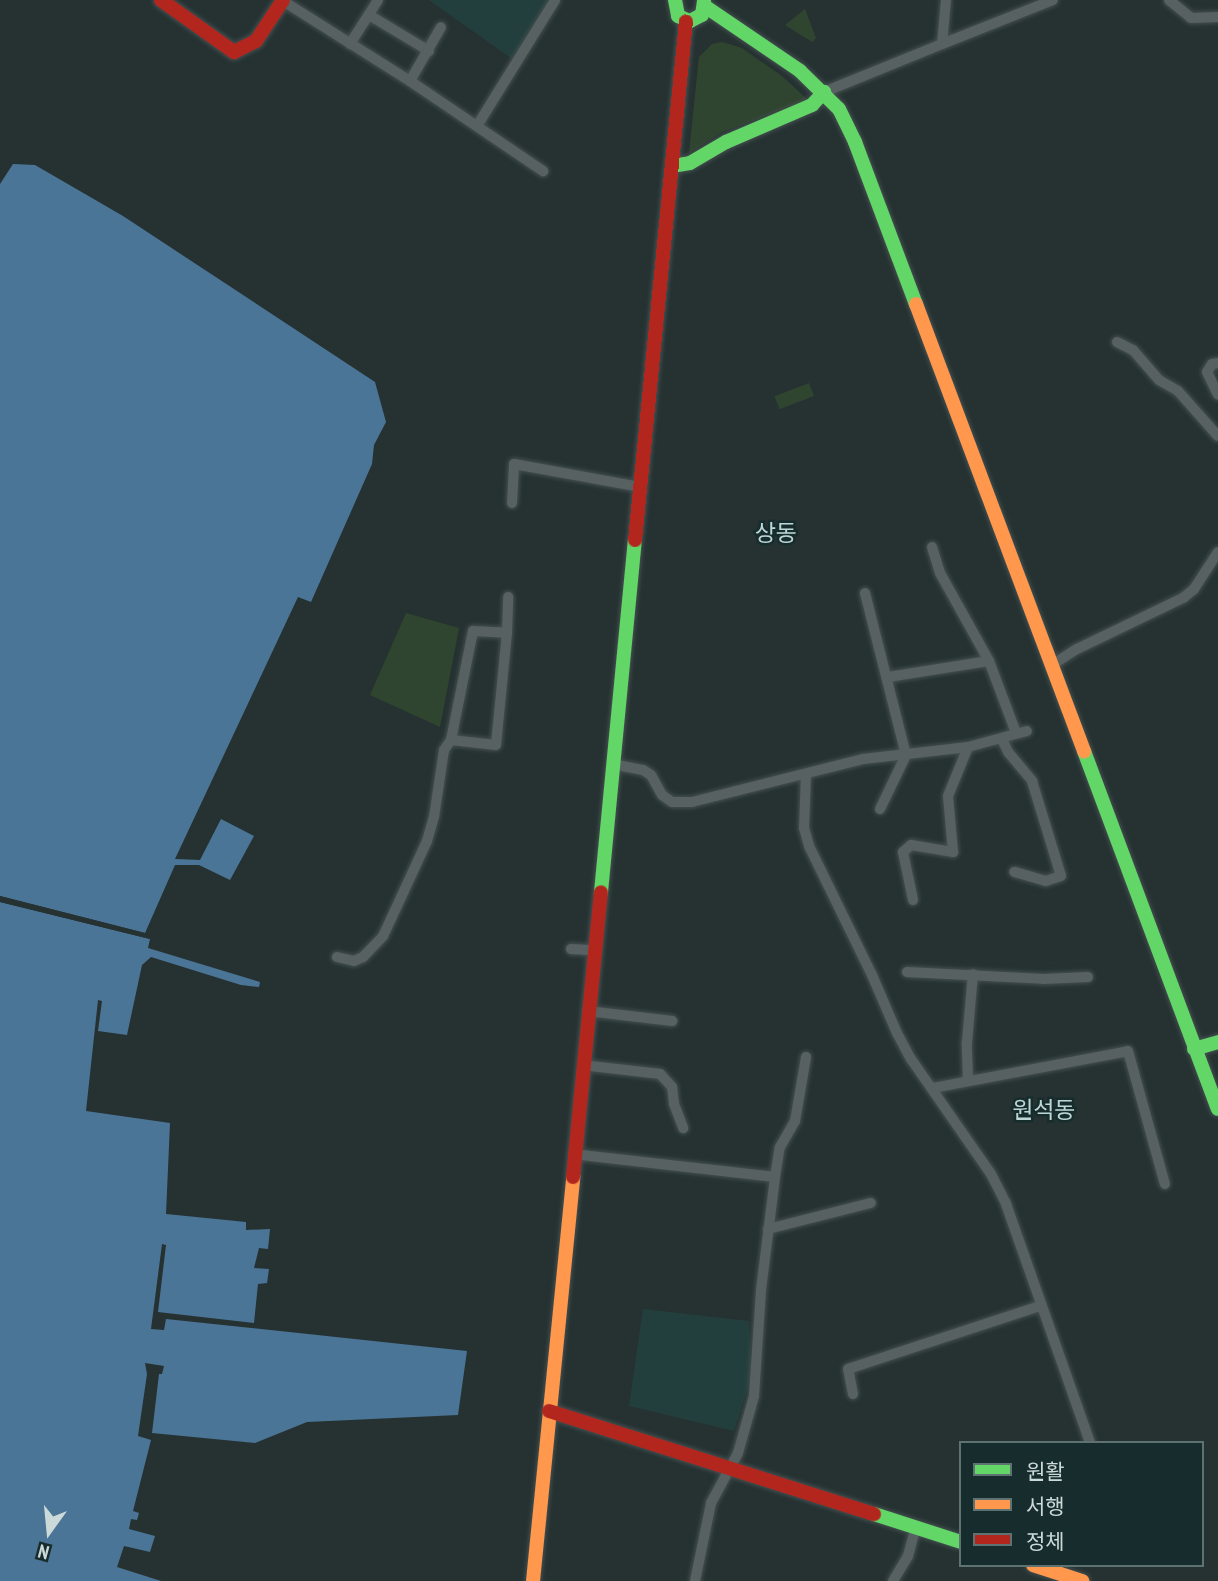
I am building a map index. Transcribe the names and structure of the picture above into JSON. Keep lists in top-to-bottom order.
{
  "districts": ["상동", "원석동"],
  "legend": ["원활", "서행", "정체"],
  "north": "bottom"
}
